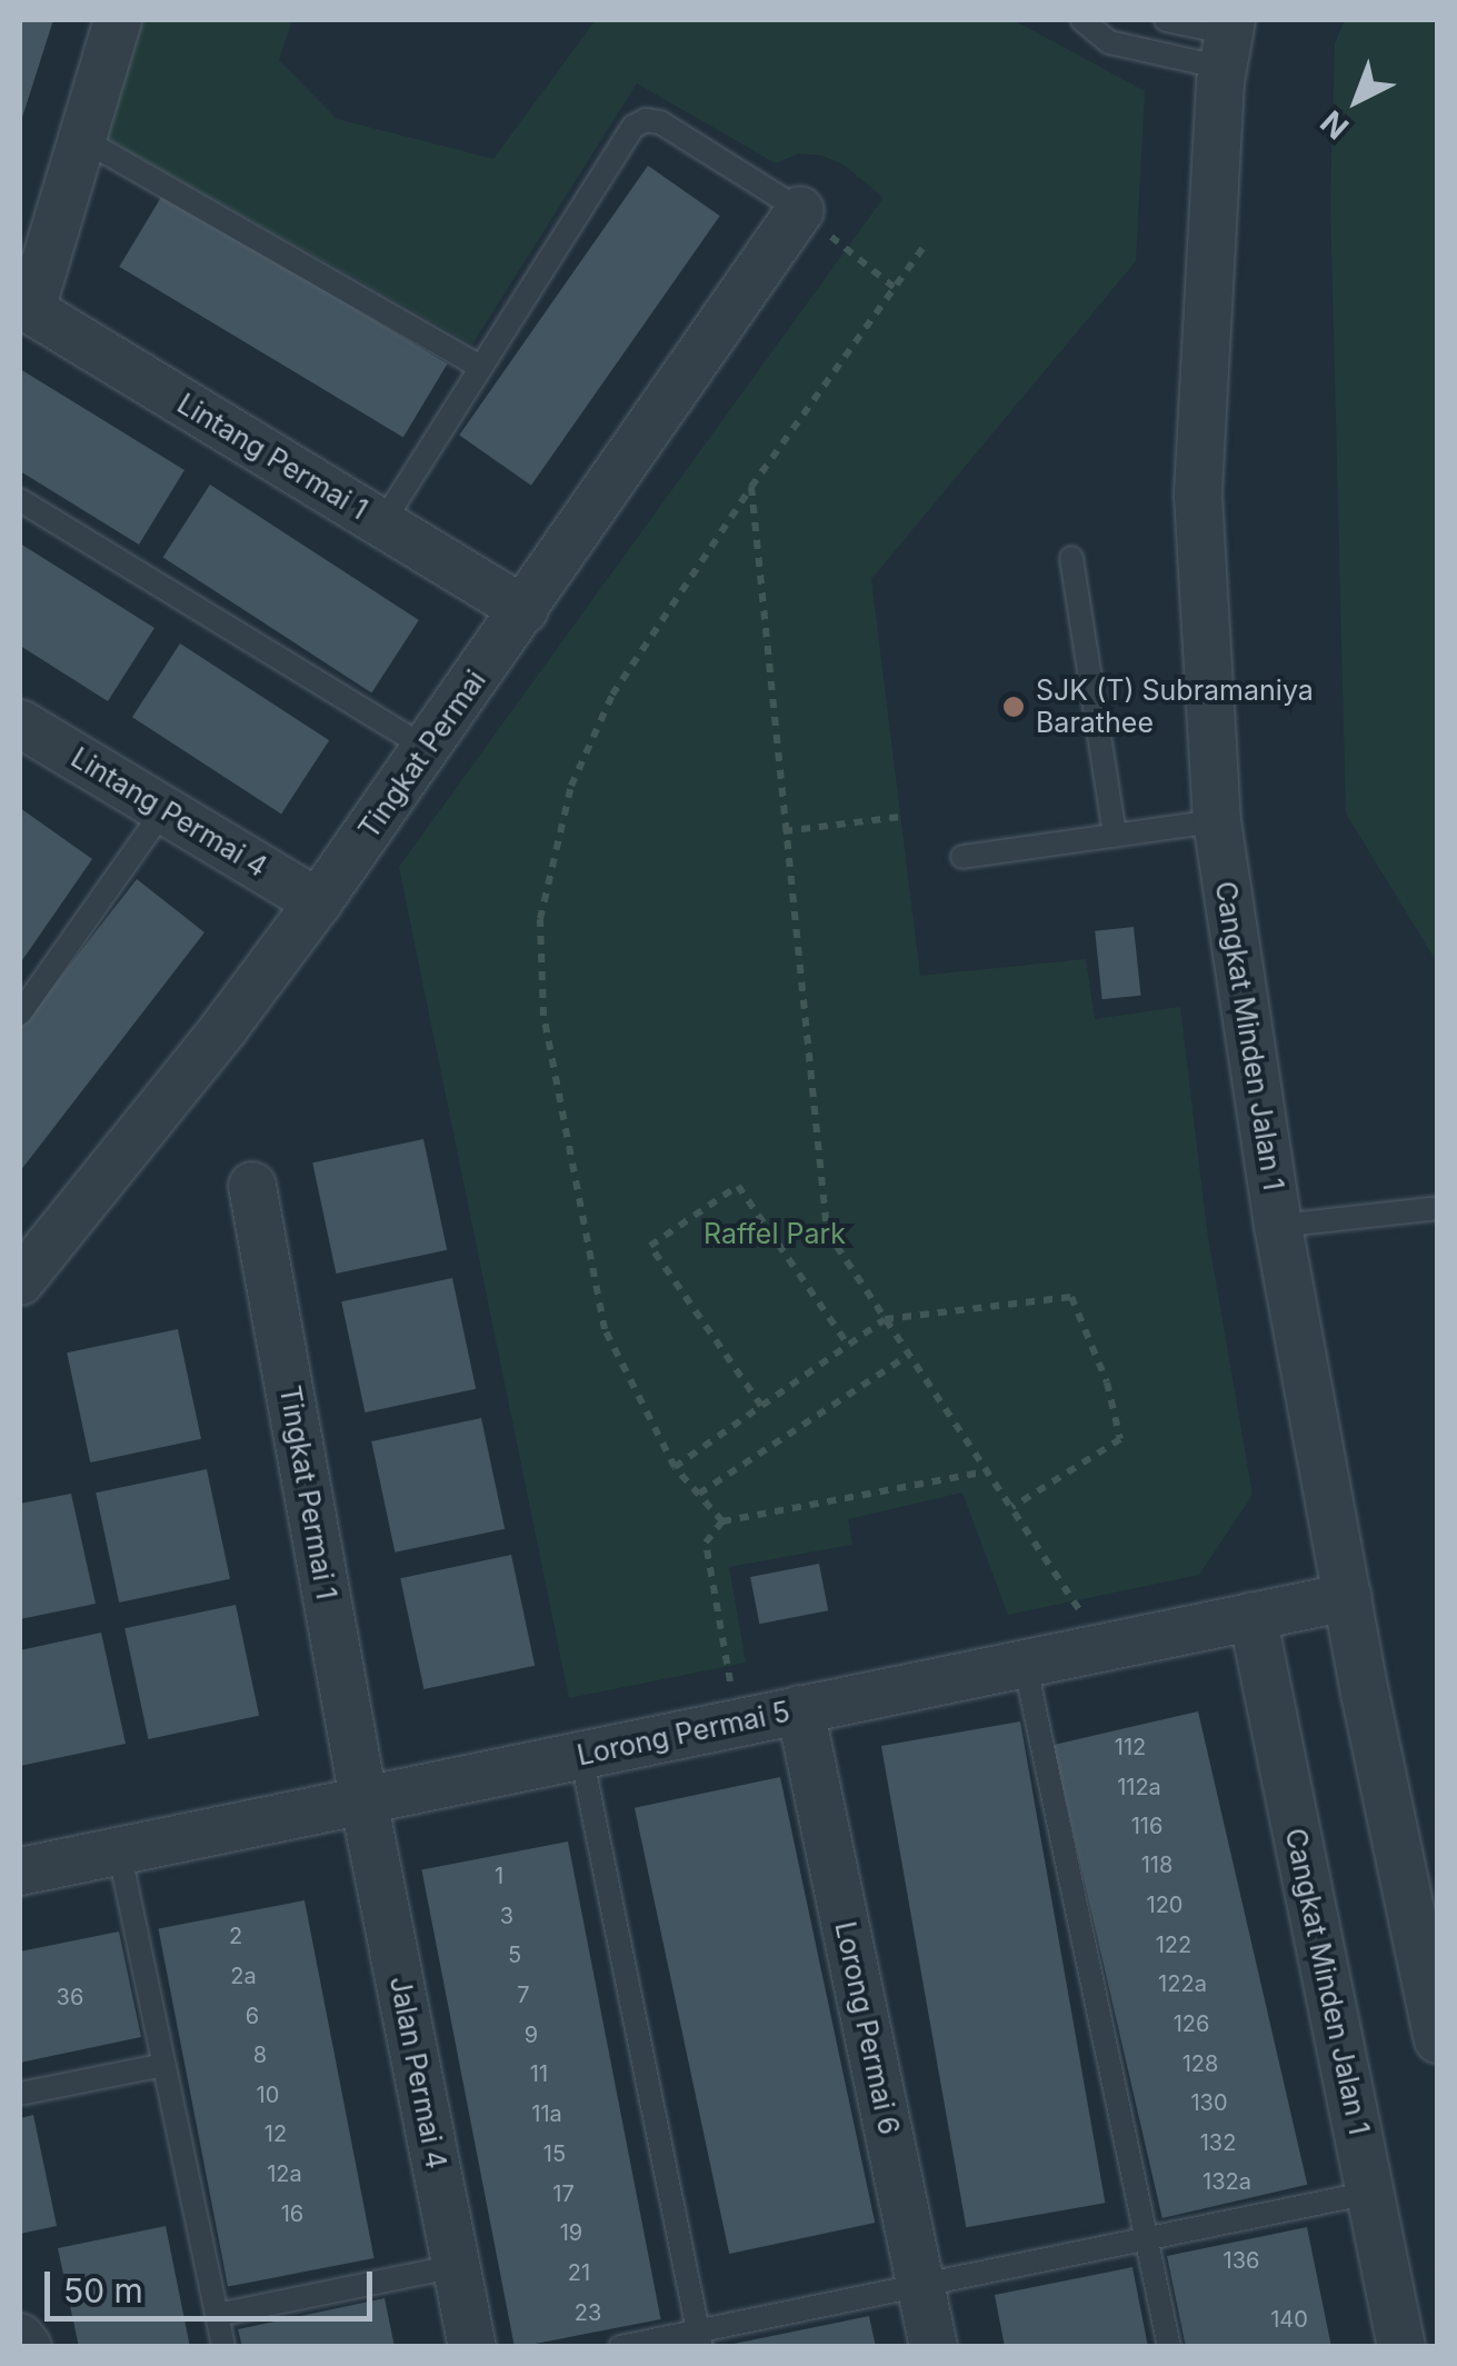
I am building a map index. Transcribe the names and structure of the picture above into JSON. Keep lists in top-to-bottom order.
{
  "streets": {
    "street": [
      "Lintang Permai 1",
      "Tingkat Permai",
      "Lintang Permai 4",
      "Cangkat Minden Jalan 1",
      "Tingkat Permai 1",
      "Lorong Permai 5",
      "Lorong Permai 6",
      "Jalan Permai 4"
    ]
  },
  "crossings": [
    ["Lintang Permai 1", "Tingkat Permai"],
    ["Tingkat Permai", "Lintang Permai 4"],
    ["Cangkat Minden Jalan 1", "Lorong Permai 5"],
    ["Tingkat Permai 1", "Lorong Permai 5"],
    ["Tingkat Permai 1", "Jalan Permai 4"],
    ["Lorong Permai 5", "Lorong Permai 6"],
    ["Lorong Permai 5", "Jalan Permai 4"]
  ],
  "parks": ["Raffel Park"],
  "places": ["SJK (T) Subramaniya Barathee"],
  "house_numbers": [
    "112",
    "112a",
    "116",
    "118",
    "1",
    "120",
    "3",
    "2",
    "122",
    "5",
    "2a",
    "122a",
    "7",
    "36",
    "6",
    "126",
    "9",
    "8",
    "128",
    "11",
    "10",
    "130",
    "11a",
    "12",
    "132",
    "15",
    "12a",
    "132a",
    "17",
    "16",
    "19",
    "136",
    "21",
    "23",
    "140"
  ],
  "scale_bar": "50 m",
  "north": "bottom left"
}
